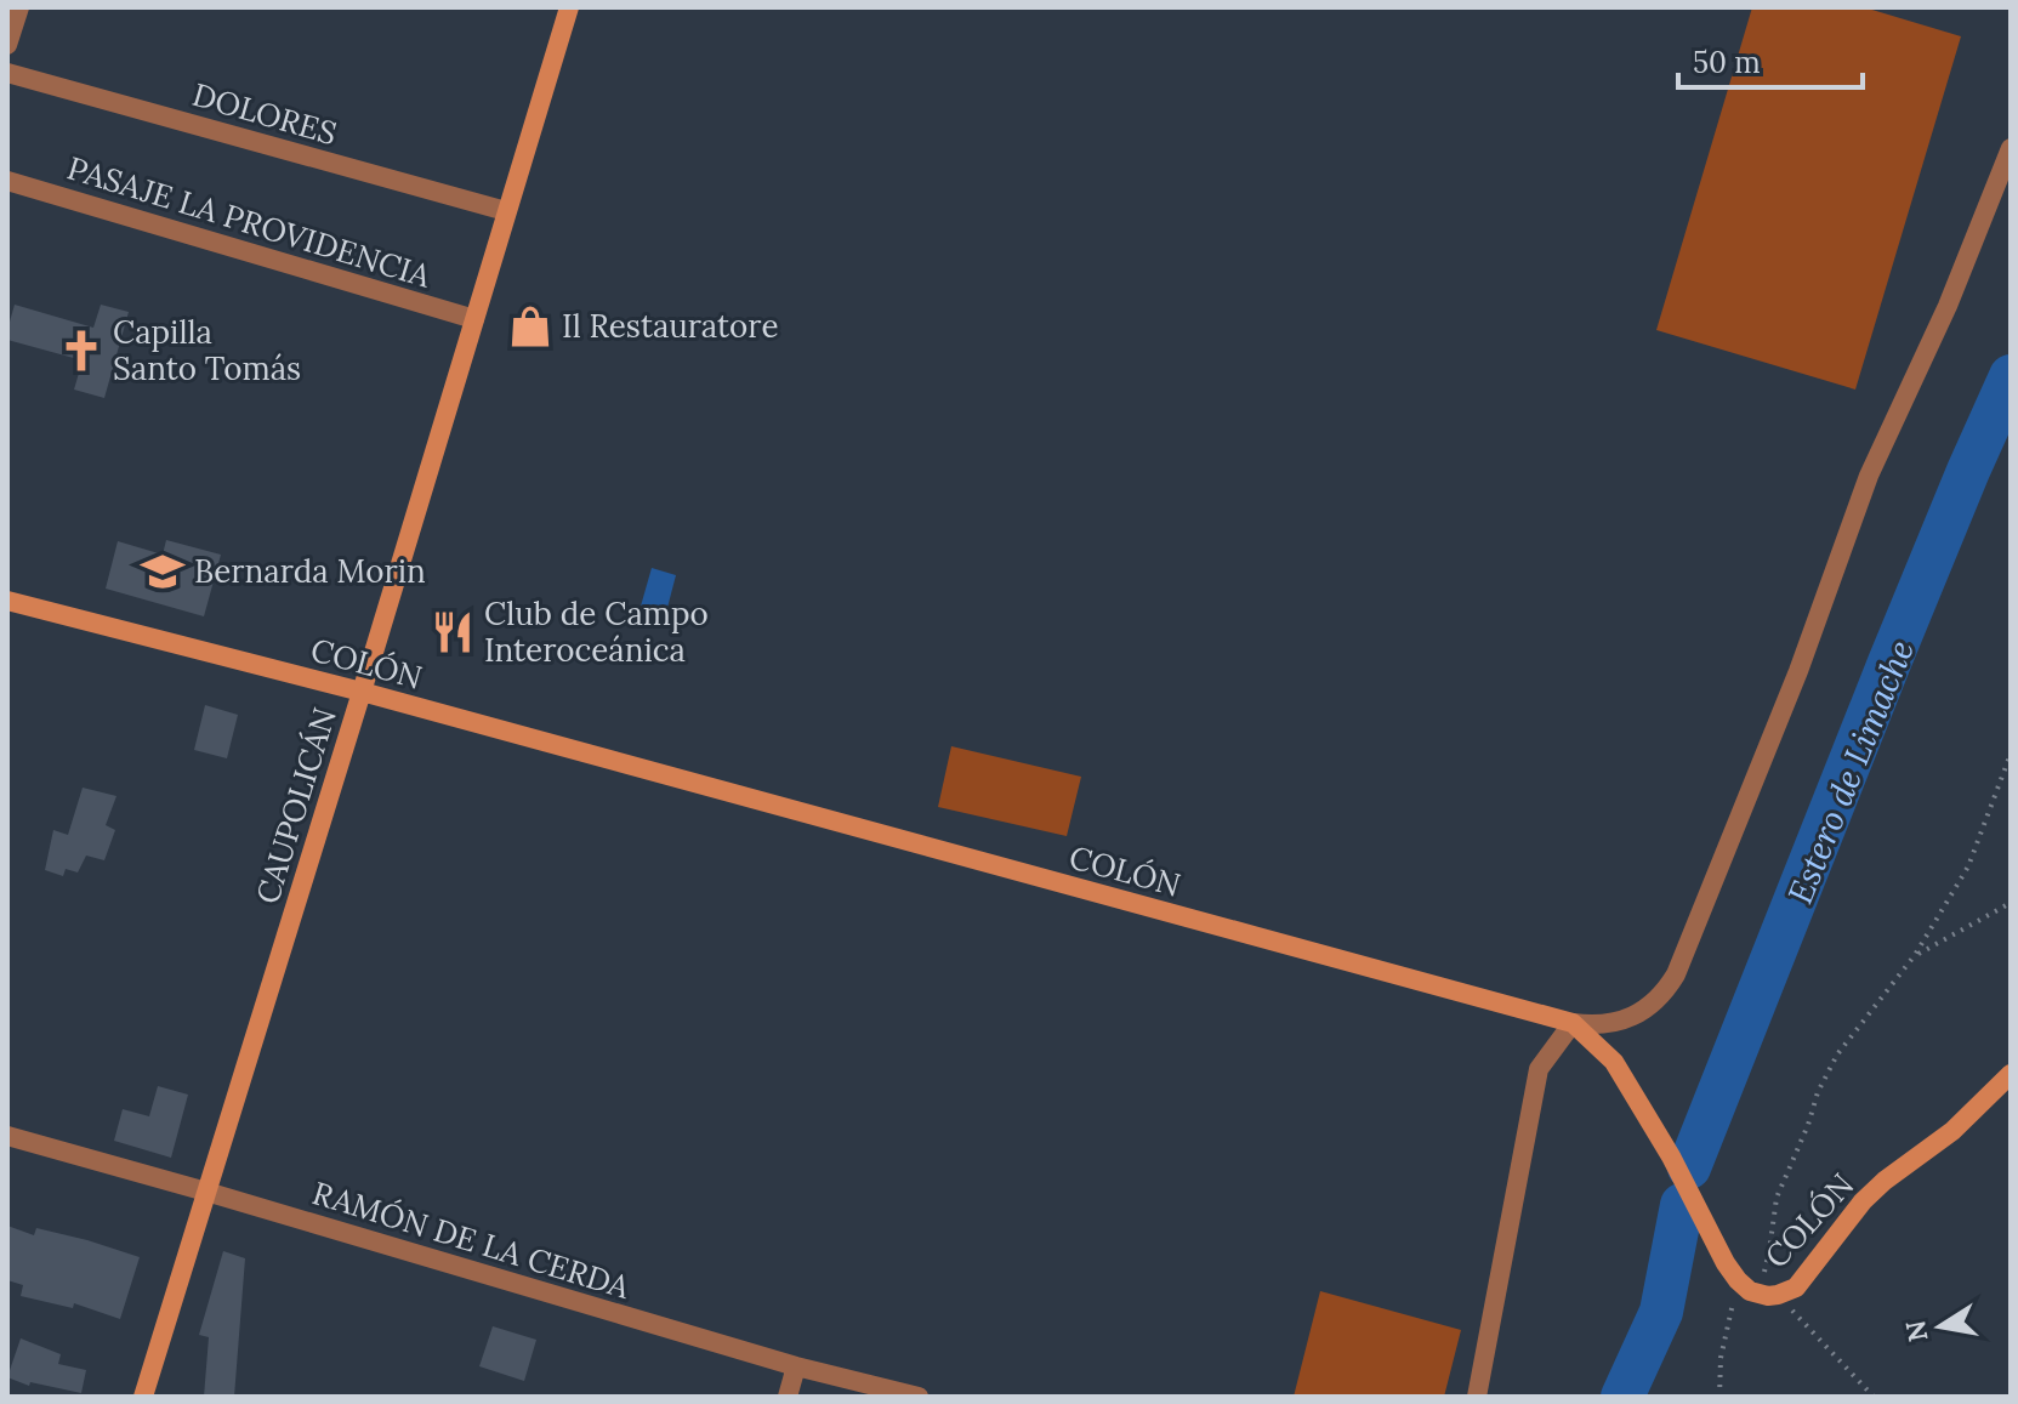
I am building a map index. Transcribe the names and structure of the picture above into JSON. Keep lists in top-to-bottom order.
{
  "streets": {
    "street": [
      "DOLORES",
      "PASAJE LA PROVIDENCIA",
      "COLÓN",
      "CAUPOLICÁN",
      "RAMÓN DE LA CERDA"
    ]
  },
  "crossings": [
    ["DOLORES", "CAUPOLICÁN"],
    ["PASAJE LA PROVIDENCIA", "CAUPOLICÁN"],
    ["COLÓN", "CAUPOLICÁN"],
    ["CAUPOLICÁN", "RAMÓN DE LA CERDA"]
  ],
  "water": ["Estero de Limache"],
  "places": {
    "shop": ["Il Restauratore"],
    "church": ["Capilla Santo Tomás"],
    "school or university": ["Bernarda Morin"],
    "restaurant": ["Club de Campo Interoceánica"]
  },
  "scale_bar": "50 m",
  "north": "left"
}
